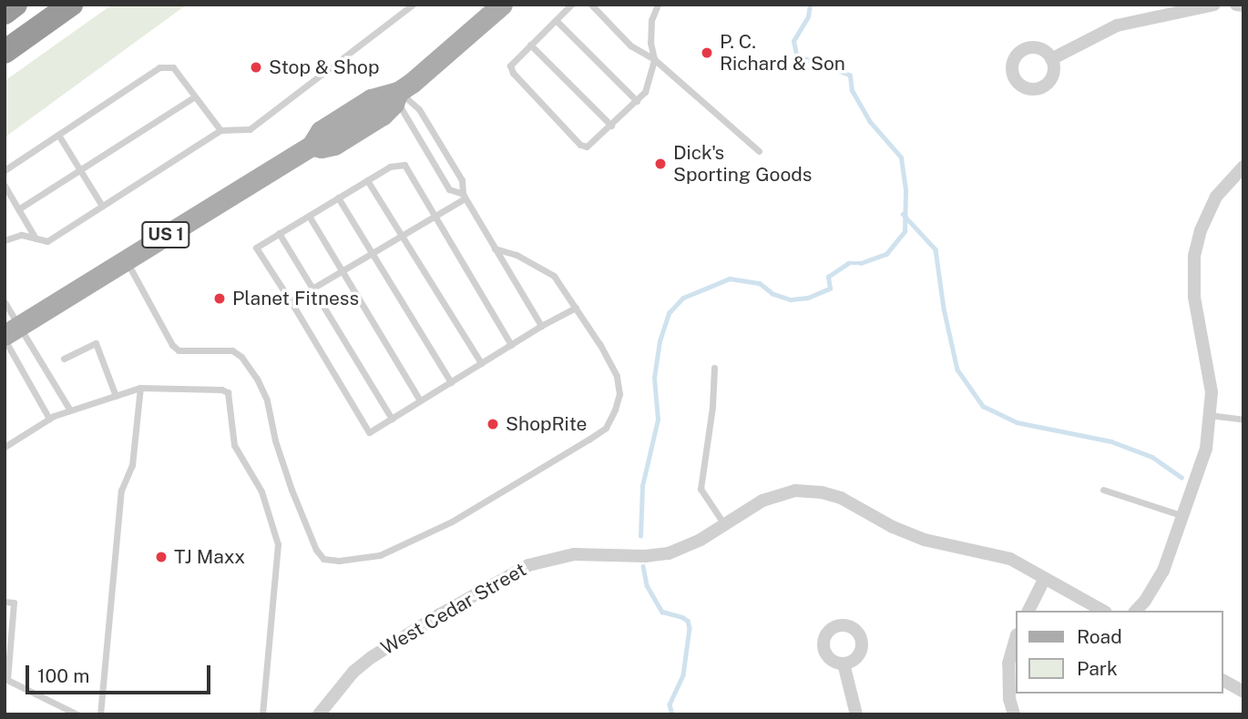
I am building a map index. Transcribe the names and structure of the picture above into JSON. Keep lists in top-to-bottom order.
{
  "streets": {
    "main road": ["US 1"],
    "street": ["West Cedar Street"]
  },
  "places": [
    "P. C. Richard & Son",
    "Stop & Shop",
    "Dick's Sporting Goods",
    "Planet Fitness",
    "ShopRite",
    "TJ Maxx"
  ],
  "legend": ["Road", "Park"],
  "scale_bar": "100 m"
}
